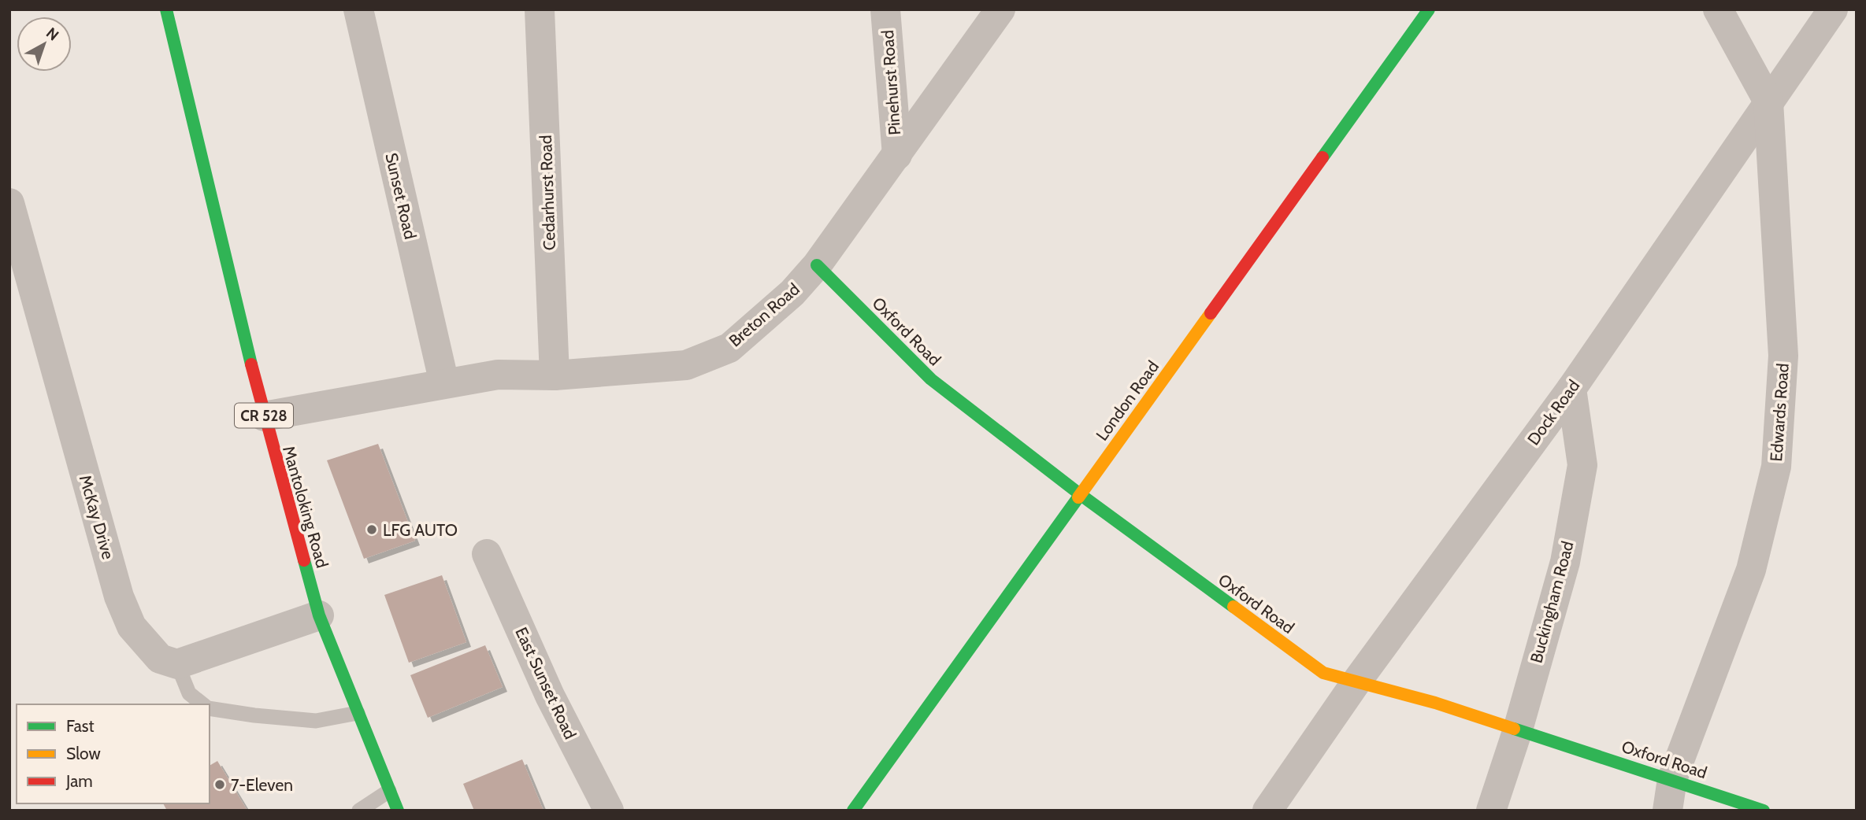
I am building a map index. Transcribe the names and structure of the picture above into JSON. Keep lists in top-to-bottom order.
{
  "streets": {
    "street": [
      "Pinehurst Road",
      "Cedarhurst Road",
      "Sunset Road",
      "Breton Road",
      "Oxford Road",
      "London Road",
      "Dock Road",
      "Edwards Road",
      "CR 528",
      "Mantoloking Road",
      "McKay Drive",
      "Buckingham Road",
      "East Sunset Road"
    ]
  },
  "crossings": [
    ["Pinehurst Road", "Breton Road"],
    ["Cedarhurst Road", "Breton Road"],
    ["Sunset Road", "Breton Road"],
    ["Breton Road", "Oxford Road"],
    ["Breton Road", "Mantoloking Road"],
    ["Oxford Road", "London Road"],
    ["Oxford Road", "Dock Road"],
    ["Oxford Road", "Edwards Road"],
    ["Oxford Road", "Buckingham Road"],
    ["Dock Road", "Edwards Road"],
    ["Dock Road", "Buckingham Road"]
  ],
  "places": ["LFG AUTO", "7-Eleven"],
  "legend": ["Fast", "Slow", "Jam"],
  "north": "top right"
}
